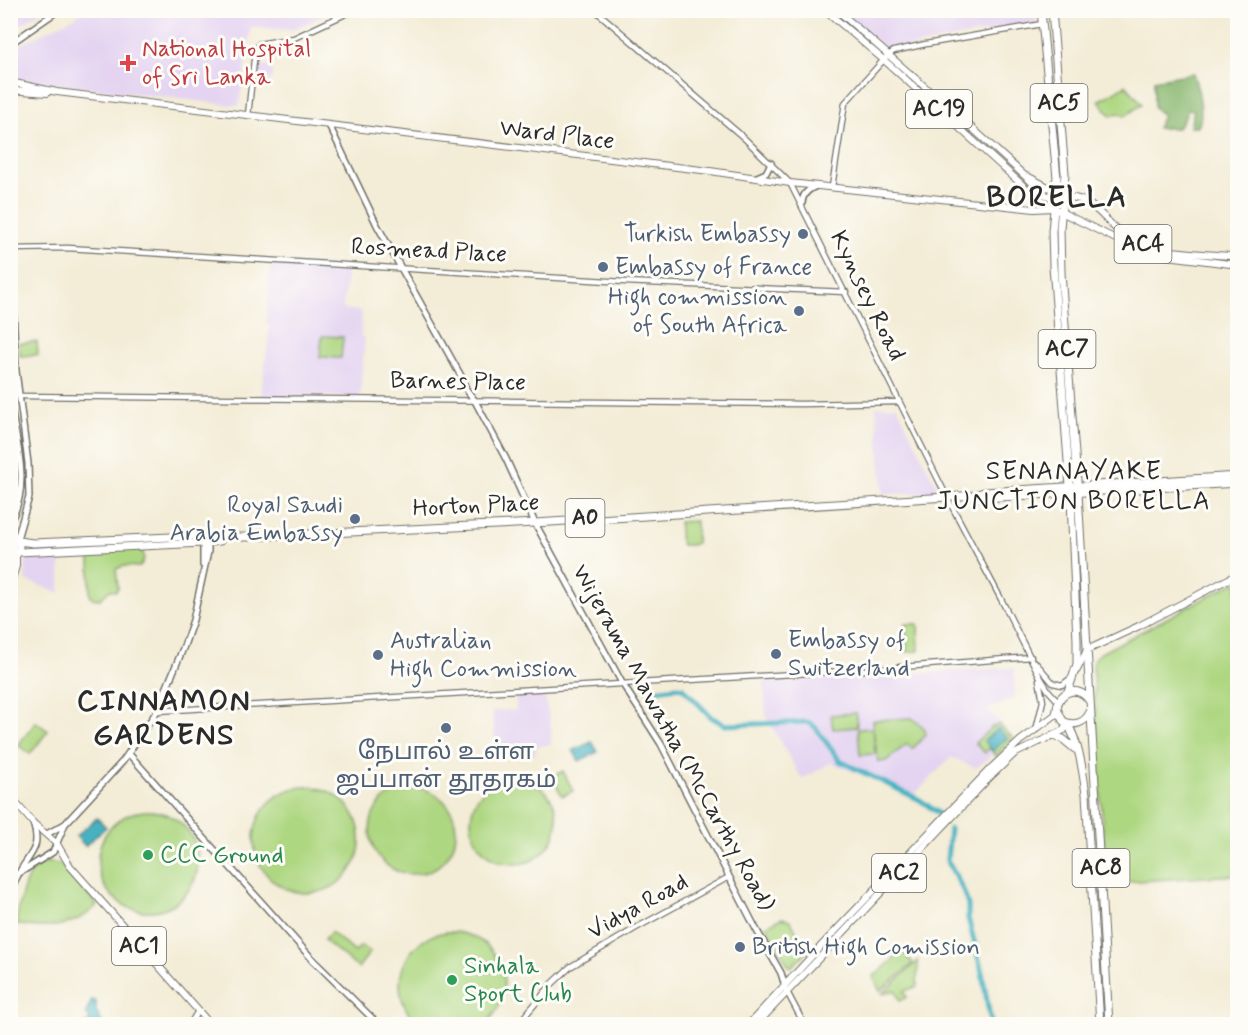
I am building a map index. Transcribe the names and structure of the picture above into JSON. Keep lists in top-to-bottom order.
{
  "streets": {
    "highway": [
      "AC5",
      "AC7",
      "Horton Place",
      "A0",
      "AC8"
    ],
    "main road": [
      "AC19",
      "Ward Place",
      "AC4",
      "Wijerama Mawatha (McCarthy Road)",
      "AC2",
      "AC1"
    ],
    "street": [
      "Rosmead Place",
      "Kynsey Road",
      "Barnes Place",
      "Vidya Road"
    ]
  },
  "crossings": [
    ["AC5", "AC19"],
    ["AC5", "AC4"],
    ["AC19", "Ward Place"],
    ["AC19", "AC7"],
    ["Ward Place", "Kynsey Road"],
    ["Ward Place", "AC7"],
    ["Ward Place", "Wijerama Mawatha (McCarthy Road)"],
    ["AC4", "AC7"],
    ["Rosmead Place", "Kynsey Road"],
    ["Rosmead Place", "Wijerama Mawatha (McCarthy Road)"],
    ["Kynsey Road", "AC7"],
    ["Kynsey Road", "Barnes Place"],
    ["Kynsey Road", "Horton Place"],
    ["Kynsey Road", "A0"],
    ["Kynsey Road", "AC8"],
    ["Kynsey Road", "AC2"],
    ["AC7", "A0"],
    ["AC7", "AC8"],
    ["AC7", "AC2"],
    ["Barnes Place", "Wijerama Mawatha (McCarthy Road)"],
    ["Horton Place", "A0"],
    ["Horton Place", "Wijerama Mawatha (McCarthy Road)"],
    ["Wijerama Mawatha (McCarthy Road)", "AC2"],
    ["Wijerama Mawatha (McCarthy Road)", "Vidya Road"],
    ["AC8", "AC2"]
  ],
  "districts": ["BORELLA", "SENANAYAKE JUNCTION BORELLA", "CINNAMON GARDENS"],
  "places": {
    "health": ["National Hospital of Sri Lanka"],
    "other": [
      "Turkish Embassy",
      "Embassy of France",
      "High commission of South Africa",
      "Royal Saudi Arabia Embassy",
      "Embassy of Switzerland",
      "Australian High Commission",
      "நேபால் உள்ள ஜப்பான் தூதரகம்",
      "CCC Ground",
      "British High Comission",
      "Sinhala Sport Club"
    ]
  }
}
